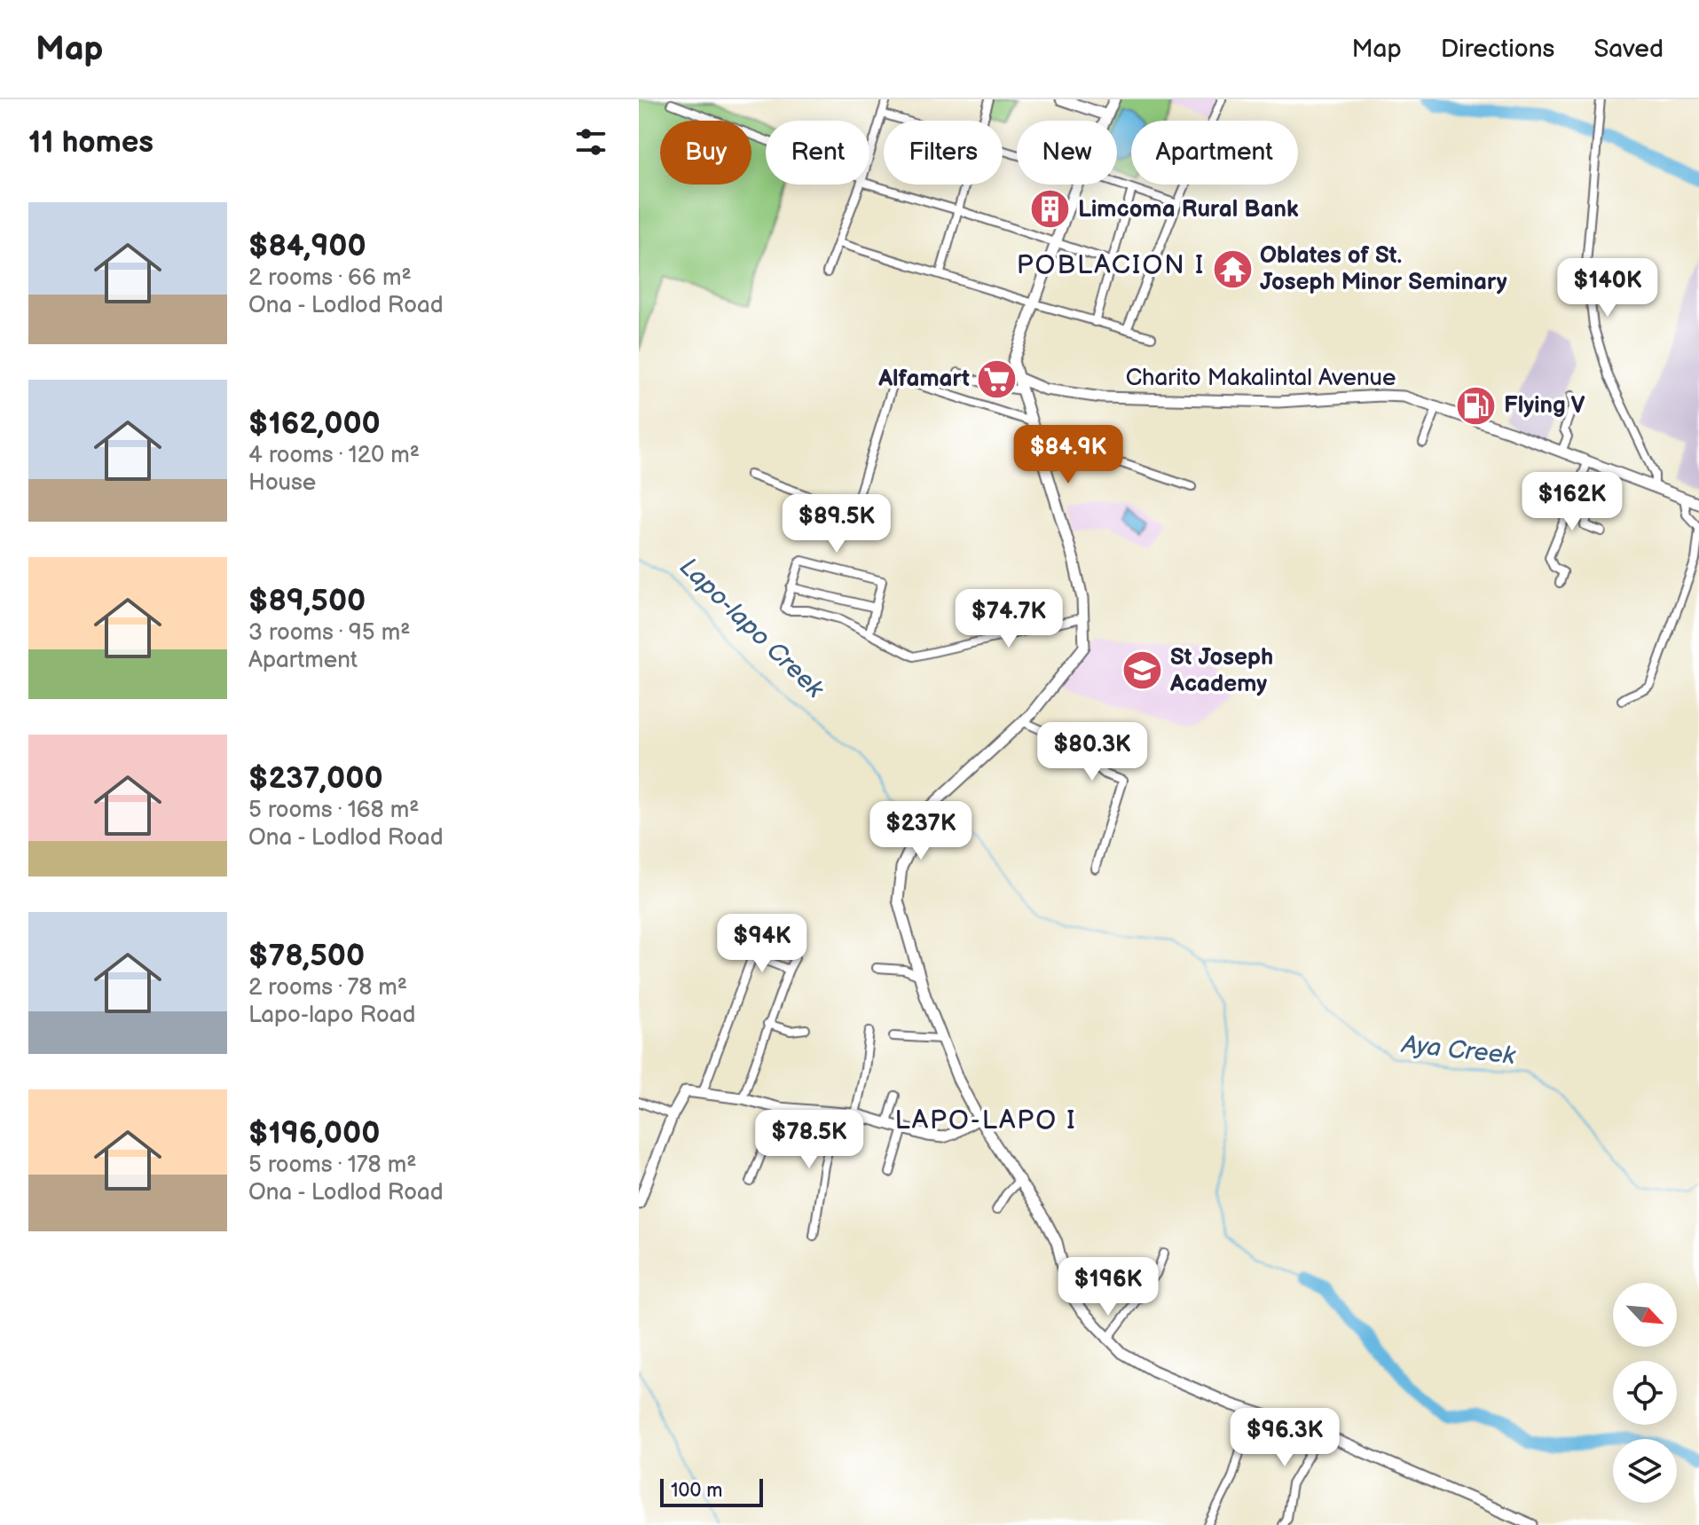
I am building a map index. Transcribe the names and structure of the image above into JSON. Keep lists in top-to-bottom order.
{
  "streets": {
    "main road": ["Charito Makalintal Avenue"]
  },
  "districts": ["POBLACION I", "LAPO-LAPO I"],
  "water": ["Lapo-lapo Creek", "Aya Creek"],
  "places": {
    "building": ["Limcoma Rural Bank"],
    "temple": ["Oblates of St. Joseph Minor Seminary"],
    "supermarket": ["Alfamart"],
    "fuel station": ["Flying V"],
    "school or university": ["St Joseph Academy"]
  },
  "scale_bar": "100 m",
  "north": "bottom right",
  "page": {
    "header": "Map",
    "nav": ["Map", "Directions", "Saved"],
    "heading": "11 homes",
    "chip": [
      "Buy",
      "Rent",
      "Filters",
      "New",
      "Apartment"
    ],
    "list": [
      {
        "name": "$84,900",
        "note": "2 rooms · 66 m² · Ona - Lodlod Road"
      },
      {
        "name": "$162,000",
        "note": "4 rooms · 120 m² · House"
      },
      {
        "name": "$89,500",
        "note": "3 rooms · 95 m² · Apartment"
      },
      {
        "name": "$237,000",
        "note": "5 rooms · 168 m² · Ona - Lodlod Road"
      },
      {
        "name": "$78,500",
        "note": "2 rooms · 78 m² · Lapo-lapo Road"
      },
      {
        "name": "$196,000",
        "note": "5 rooms · 178 m² · Ona - Lodlod Road"
      }
    ],
    "price": [
      "$140K",
      "$84.9K",
      "$162K",
      "$89.5K",
      "$74.7K",
      "$80.3K",
      "$237K",
      "$94K",
      "$78.5K",
      "$196K",
      "$96.3K"
    ],
    "scale": "100 m"
  }
}
